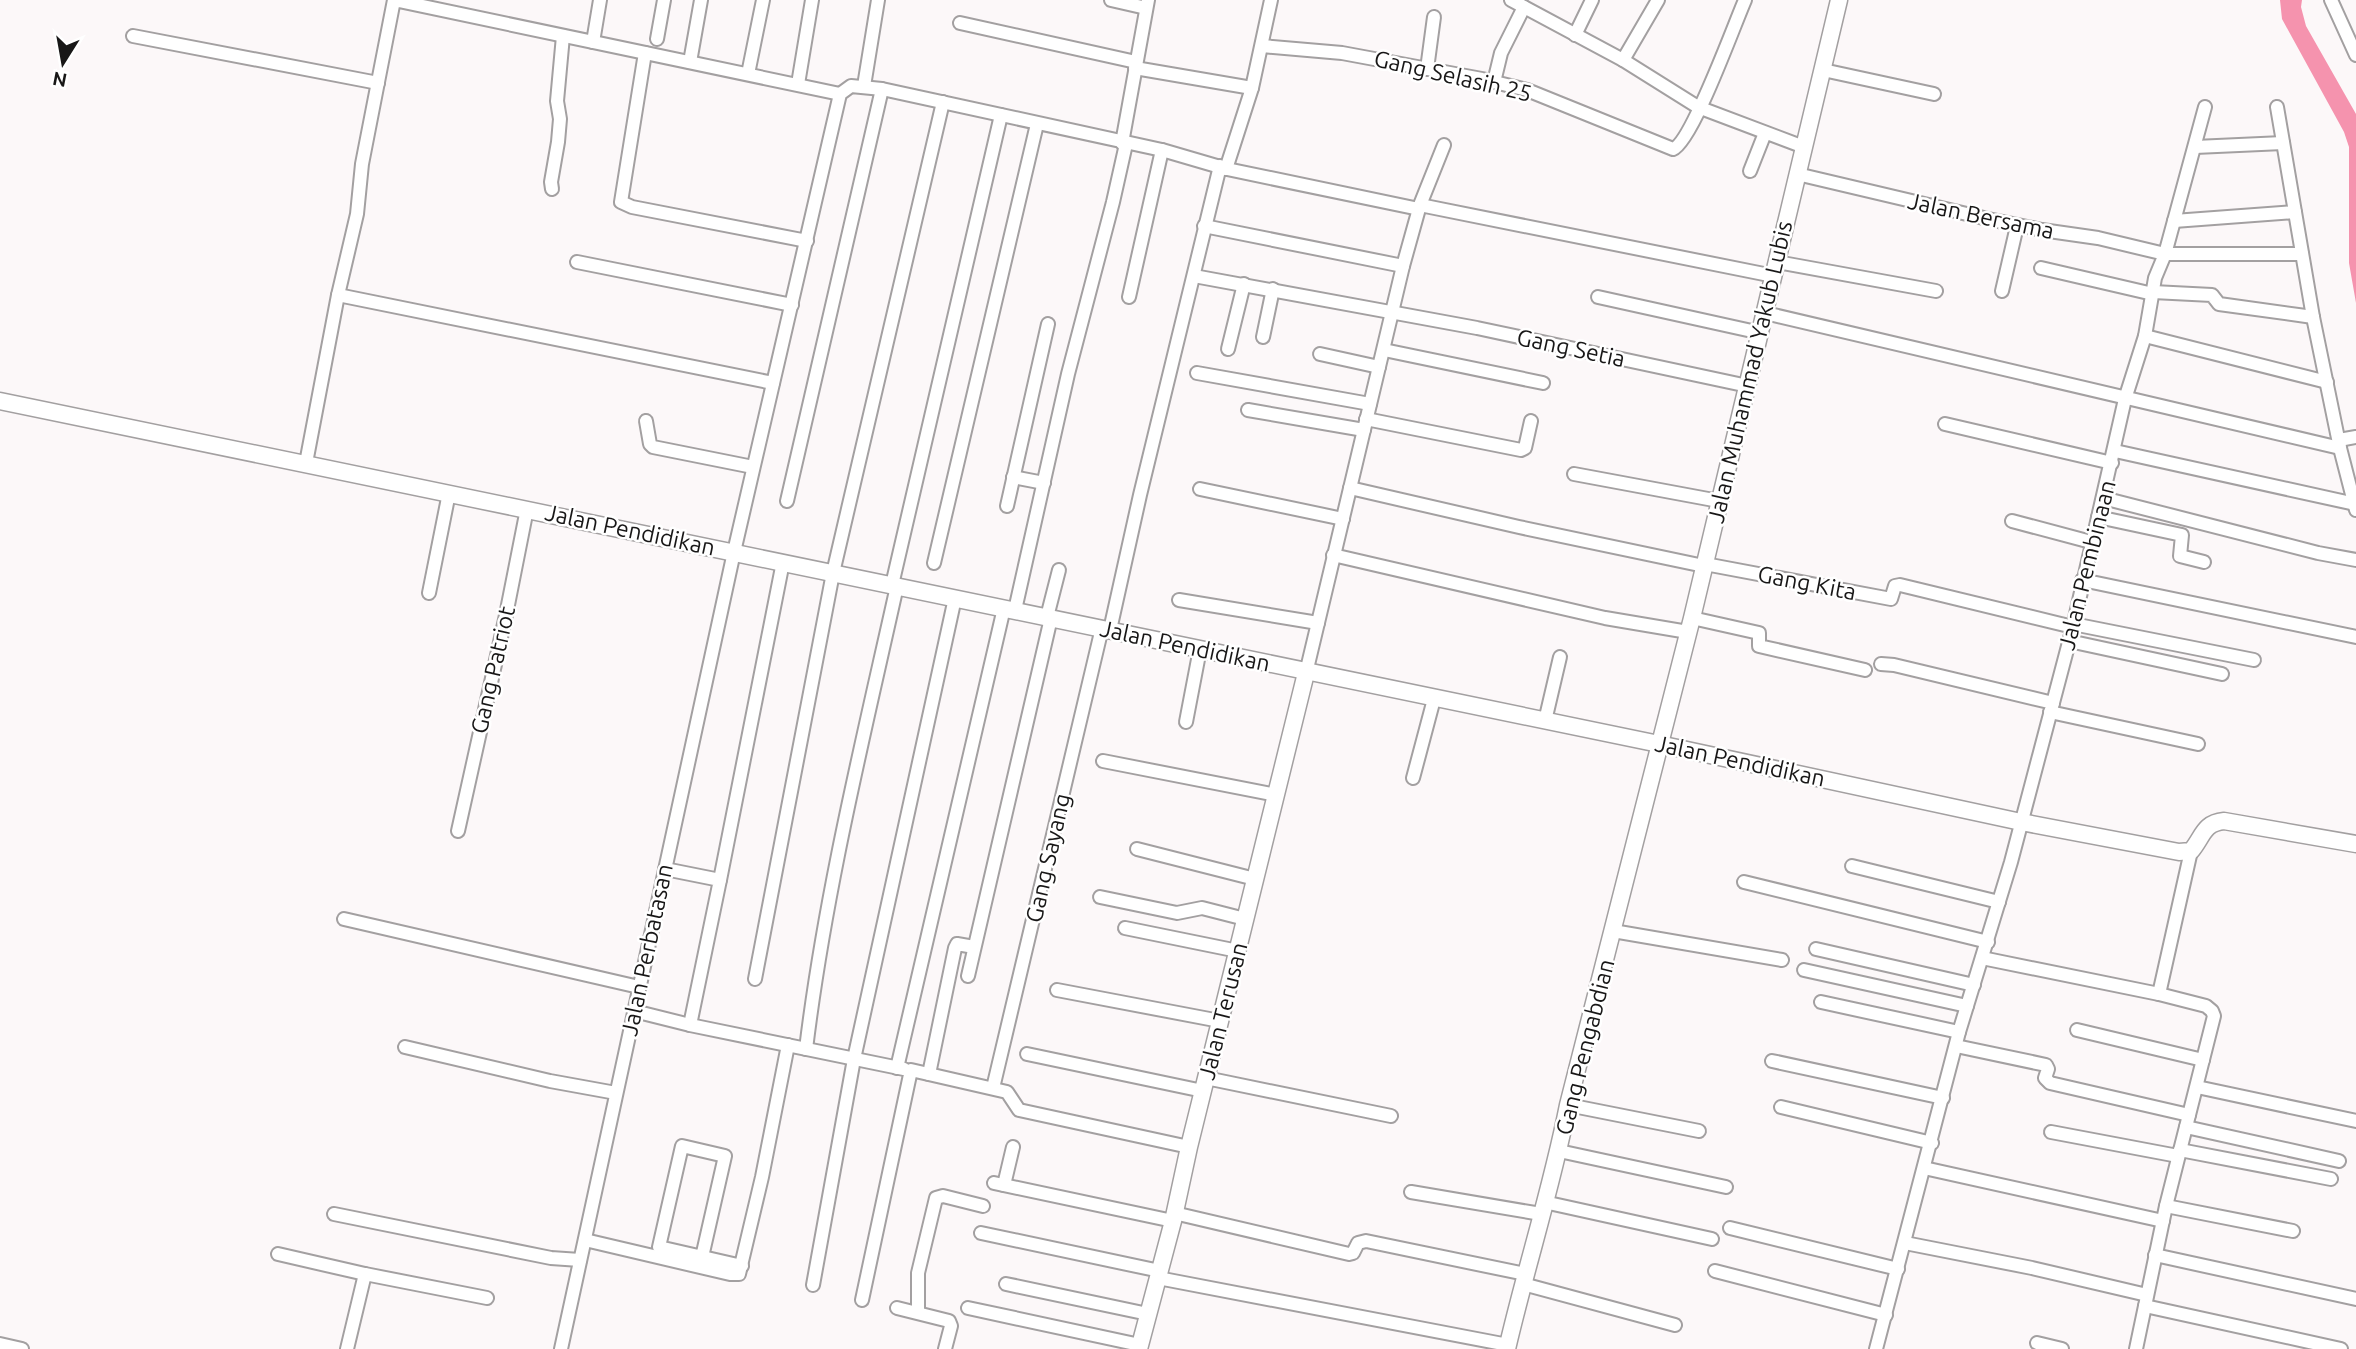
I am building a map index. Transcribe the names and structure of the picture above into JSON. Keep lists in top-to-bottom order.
{
  "streets": {
    "main road": [
      "Jalan Muhammad Yakub Lubis",
      "Jalan Pendidikan",
      "Jalan Terusan",
      "Gang Pengabdian"
    ],
    "street": [
      "Gang Selasih 25",
      "Jalan Bersama",
      "Gang Setia",
      "Jalan Pembinaan",
      "Gang Kita",
      "Gang Patriot",
      "Gang Sayang",
      "Jalan Perbatasan"
    ]
  },
  "crossings": [
    ["Gang Selasih 25", "Gang Sayang"],
    ["Jalan Bersama", "Jalan Muhammad Yakub Lubis"],
    ["Jalan Bersama", "Jalan Pembinaan"],
    ["Gang Setia", "Jalan Muhammad Yakub Lubis"],
    ["Gang Setia", "Gang Sayang"],
    ["Jalan Muhammad Yakub Lubis", "Jalan Pendidikan"],
    ["Jalan Muhammad Yakub Lubis", "Gang Kita"],
    ["Jalan Muhammad Yakub Lubis", "Gang Pengabdian"],
    ["Jalan Pendidikan", "Jalan Pembinaan"],
    ["Jalan Pendidikan", "Gang Patriot"],
    ["Jalan Pendidikan", "Gang Sayang"],
    ["Jalan Pendidikan", "Jalan Perbatasan"],
    ["Jalan Pendidikan", "Jalan Terusan"],
    ["Jalan Pendidikan", "Gang Pengabdian"],
    ["Jalan Pembinaan", "Gang Kita"]
  ],
  "north": "bottom"
}
